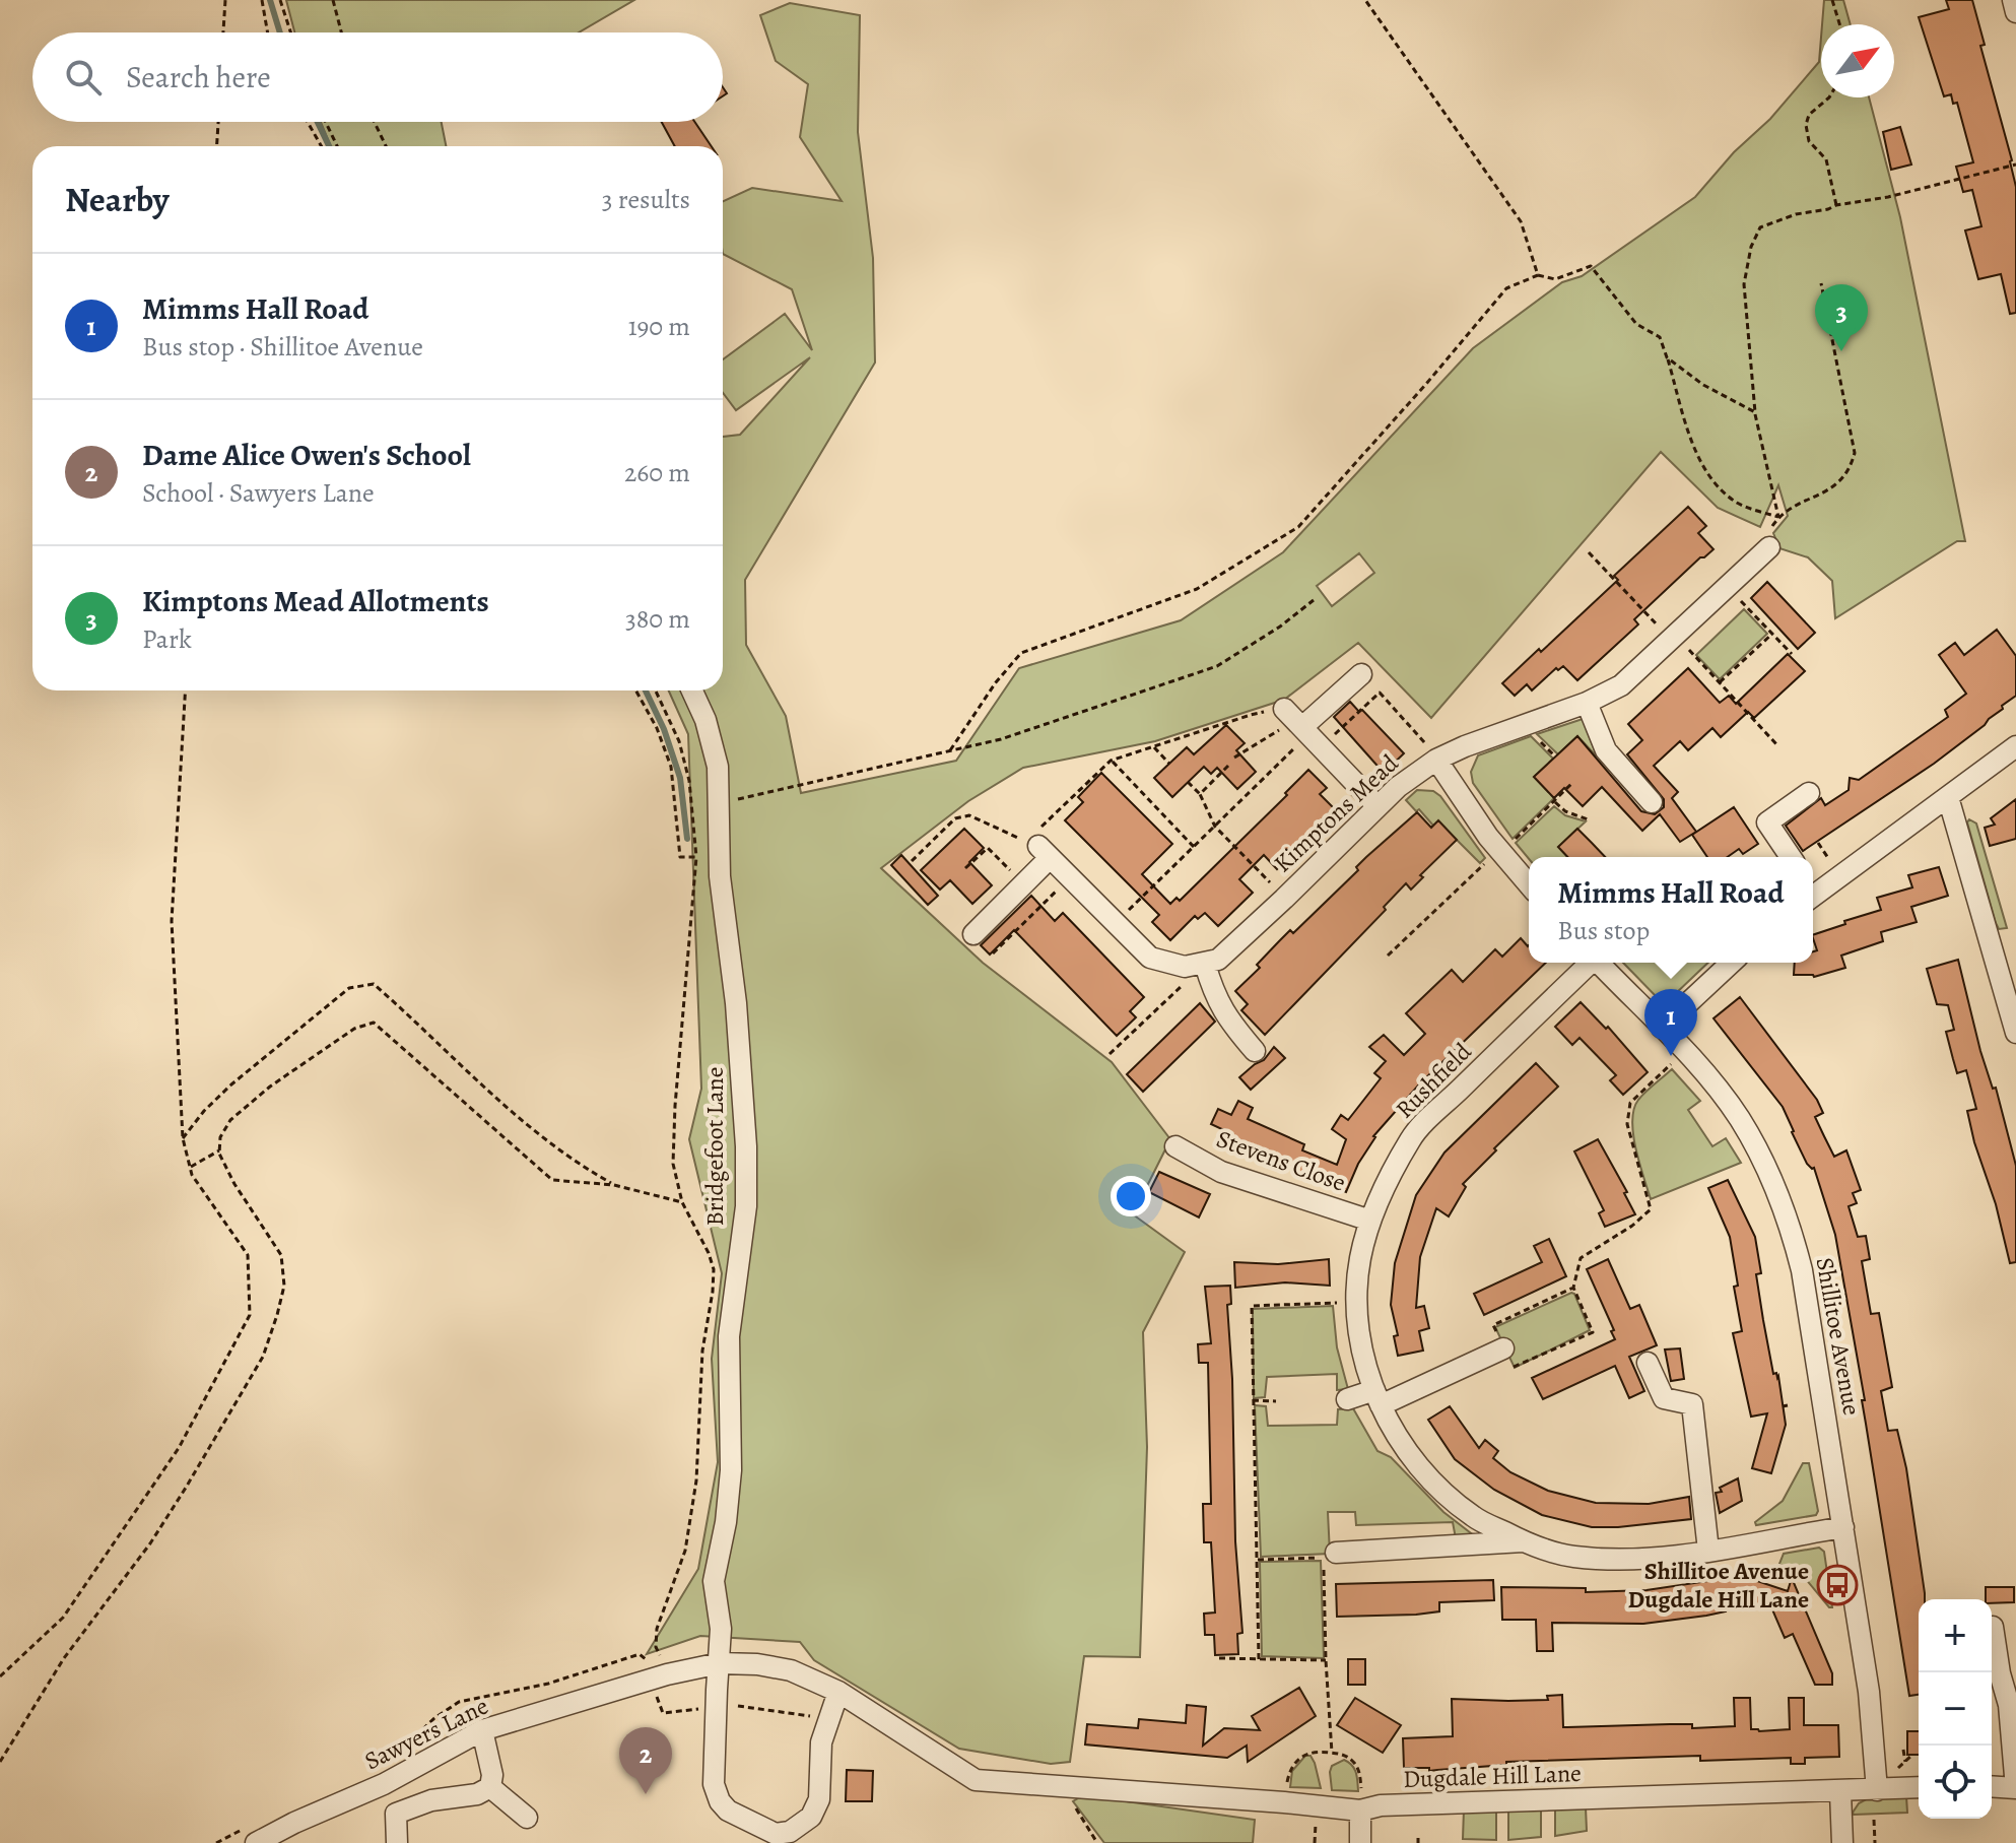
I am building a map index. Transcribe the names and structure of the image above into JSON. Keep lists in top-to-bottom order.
{
  "streets": {
    "street": [
      "Kimptons Mead",
      "Rushfield",
      "Bridgefoot Lane",
      "Stevens Close",
      "Shillitoe Avenue",
      "Sawyers Lane",
      "Dugdale Hill Lane"
    ]
  },
  "crossings": [
    ["Rushfield", "Stevens Close"],
    ["Rushfield", "Shillitoe Avenue"],
    ["Bridgefoot Lane", "Sawyers Lane"],
    ["Shillitoe Avenue", "Dugdale Hill Lane"],
    ["Sawyers Lane", "Dugdale Hill Lane"]
  ],
  "places": {
    "bus stop": ["Shillitoe Avenue Dugdale Hill Lane"]
  },
  "north": "top right",
  "page": {
    "search": "Search here",
    "heading": ["Nearby", "3 results"],
    "list": [
      {
        "mark": "1",
        "name": "Mimms Hall Road",
        "note": "Bus stop · Shillitoe Avenue",
        "value": "190 m"
      },
      {
        "mark": "2",
        "name": "Dame Alice Owen's School",
        "note": "School · Sawyers Lane",
        "value": "260 m"
      },
      {
        "mark": "3",
        "name": "Kimptons Mead Allotments",
        "note": "Park",
        "value": "380 m"
      }
    ],
    "pins": ["3", "1", "2"],
    "popup": ["Mimms Hall Road", "Bus stop"],
    "map_buttons": ["+", "−"]
  }
}
